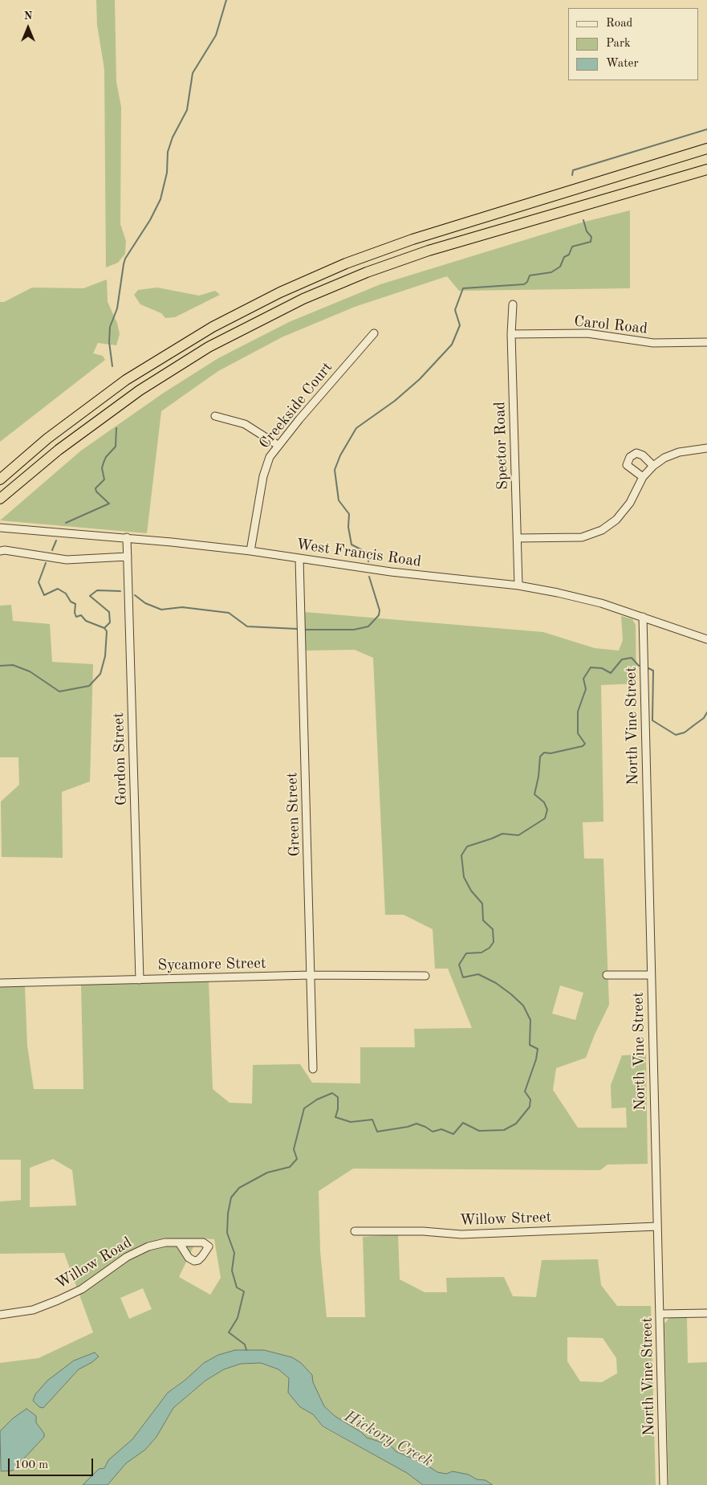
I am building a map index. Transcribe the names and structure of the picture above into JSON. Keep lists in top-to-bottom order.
{
  "streets": {
    "street": [
      "Carol Road",
      "Creekside Court",
      "Spector Road",
      "West Francis Road",
      "North Vine Street",
      "Gordon Street",
      "Green Street",
      "Sycamore Street",
      "Willow Street",
      "Willow Road"
    ]
  },
  "crossings": [
    ["Carol Road", "Spector Road"],
    ["Creekside Court", "West Francis Road"],
    ["Spector Road", "West Francis Road"],
    ["West Francis Road", "North Vine Street"],
    ["West Francis Road", "Gordon Street"],
    ["West Francis Road", "Green Street"],
    ["North Vine Street", "Willow Street"],
    ["Gordon Street", "Sycamore Street"],
    ["Green Street", "Sycamore Street"]
  ],
  "water": ["Hickory Creek"],
  "legend": ["Road", "Park", "Water"],
  "scale_bar": "100 m",
  "north": "top"
}
